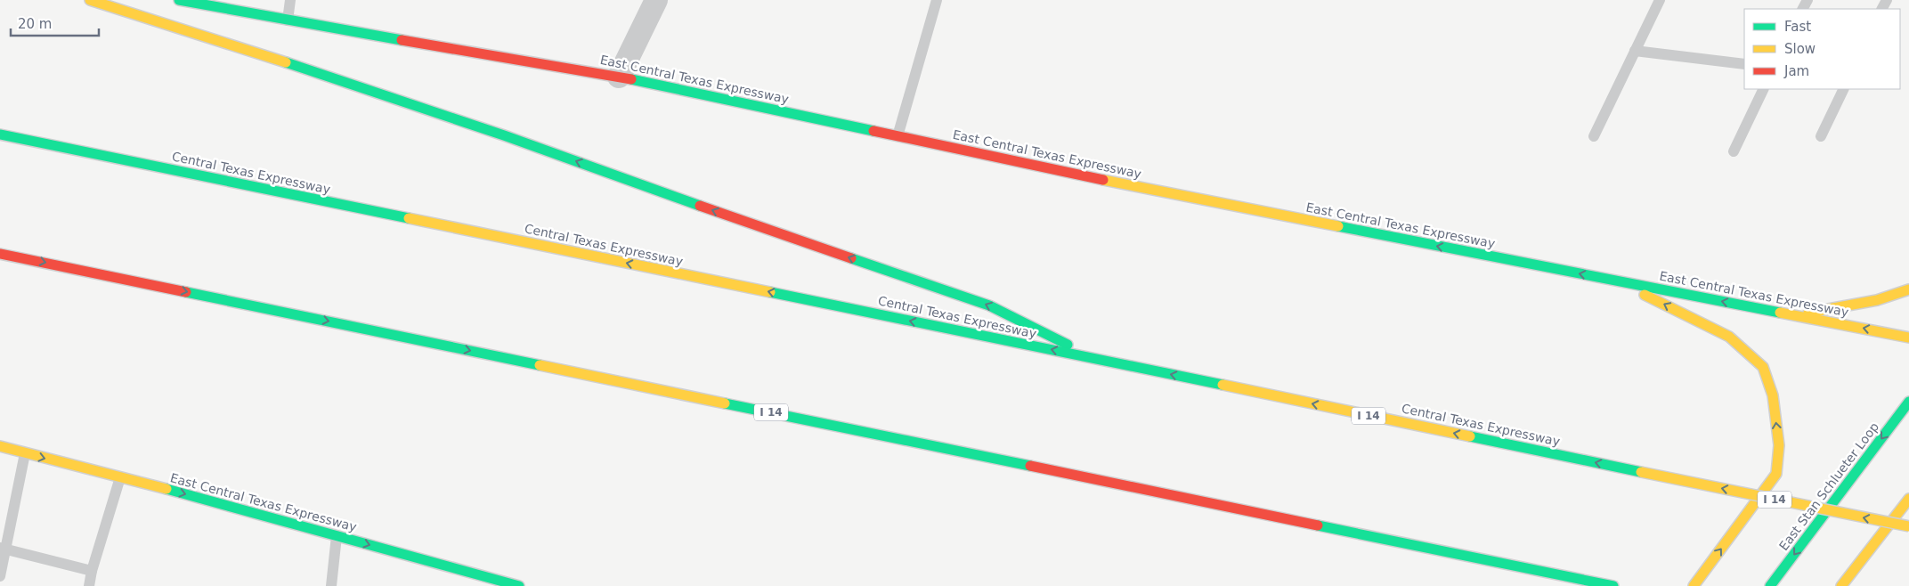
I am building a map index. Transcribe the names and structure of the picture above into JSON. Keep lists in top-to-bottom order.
{
  "streets": {
    "main road": [
      "East Central Texas Expressway",
      "Central Texas Expressway",
      "I 14",
      "East Stan Schlueter Loop"
    ]
  },
  "one_way": ["Central Texas Expressway"],
  "legend": ["Fast", "Slow", "Jam"],
  "scale_bar": "20 m"
}
